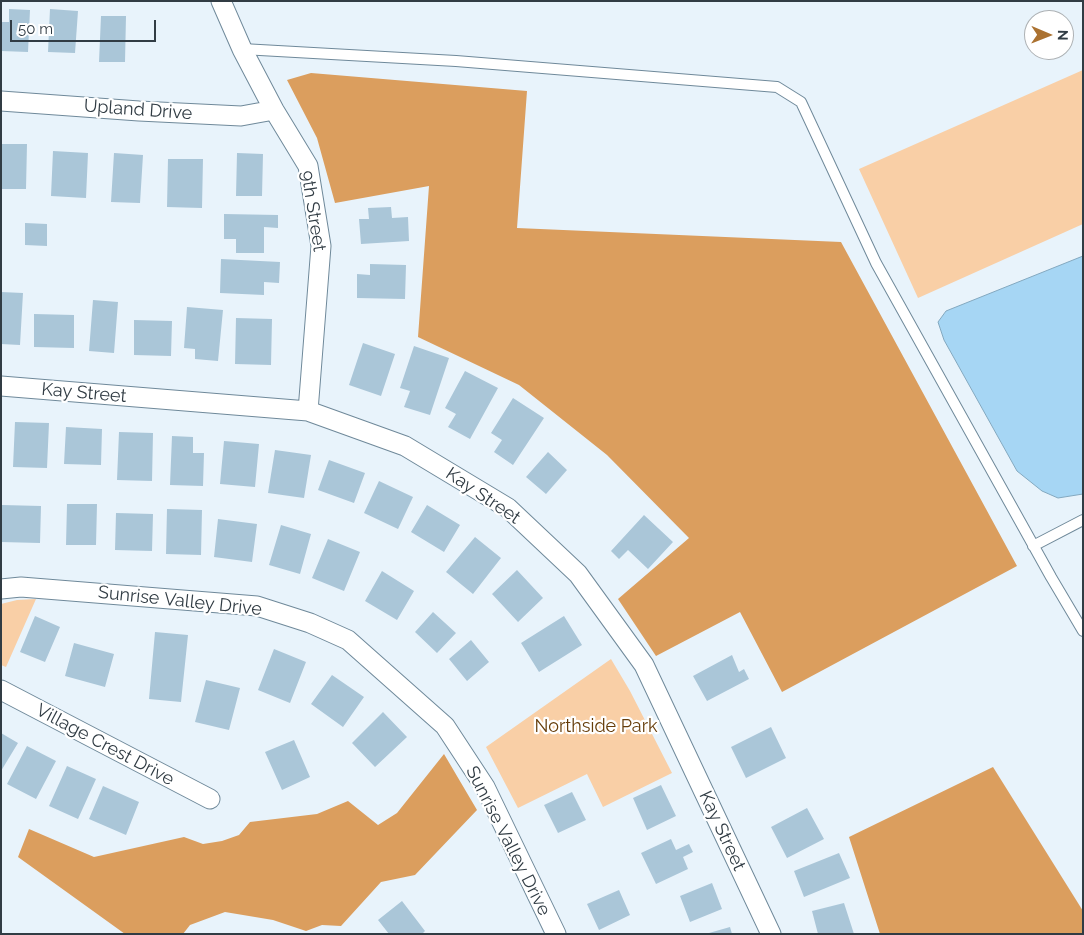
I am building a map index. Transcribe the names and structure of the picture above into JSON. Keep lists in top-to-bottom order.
{
  "streets": {
    "street": [
      "Upland Drive",
      "9th Street",
      "Kay Street",
      "Sunrise Valley Drive",
      "Village Crest Drive"
    ]
  },
  "crossings": [
    ["Upland Drive", "9th Street"],
    ["9th Street", "Kay Street"]
  ],
  "parks": ["Northside Park"],
  "scale_bar": "50 m",
  "north": "right"
}
